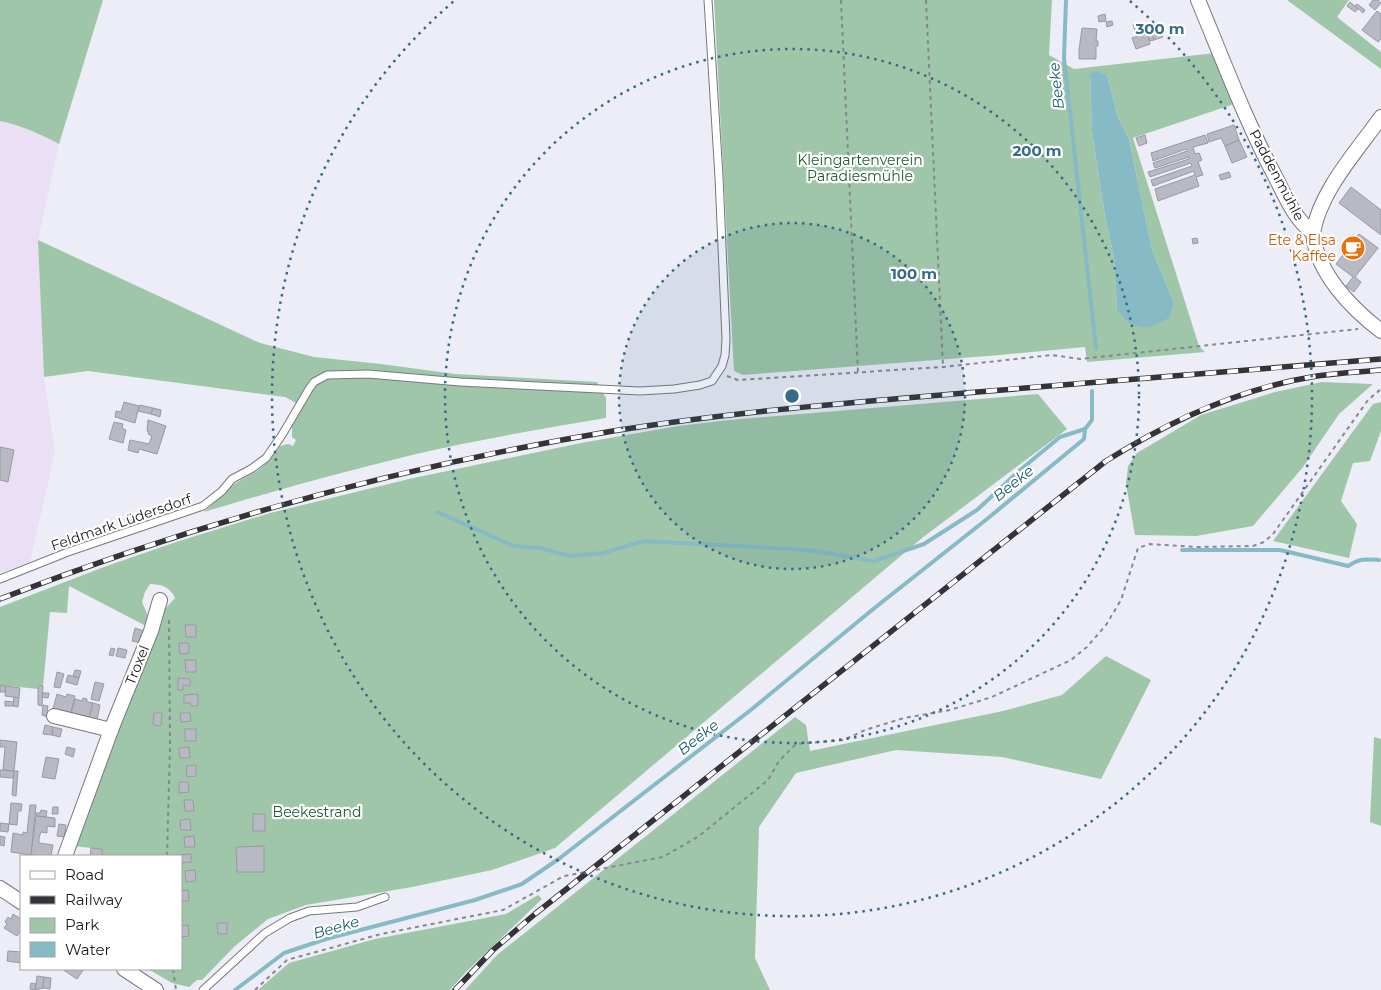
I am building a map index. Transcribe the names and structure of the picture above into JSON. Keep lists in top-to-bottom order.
{
  "streets": {
    "street": ["Paddenmühle", "Troxel"],
    "lane": ["Feldmark Lüdersdorf"]
  },
  "water": ["Beeke"],
  "parks": ["Kleingartenverein Paradiesmühle", "Beekestrand"],
  "places": {
    "cafe": ["Ete & Elsa Kaffee"]
  },
  "legend": [
    "Road",
    "Railway",
    "Park",
    "Water"
  ],
  "rings": ["300 m", "200 m", "100 m"]
}
